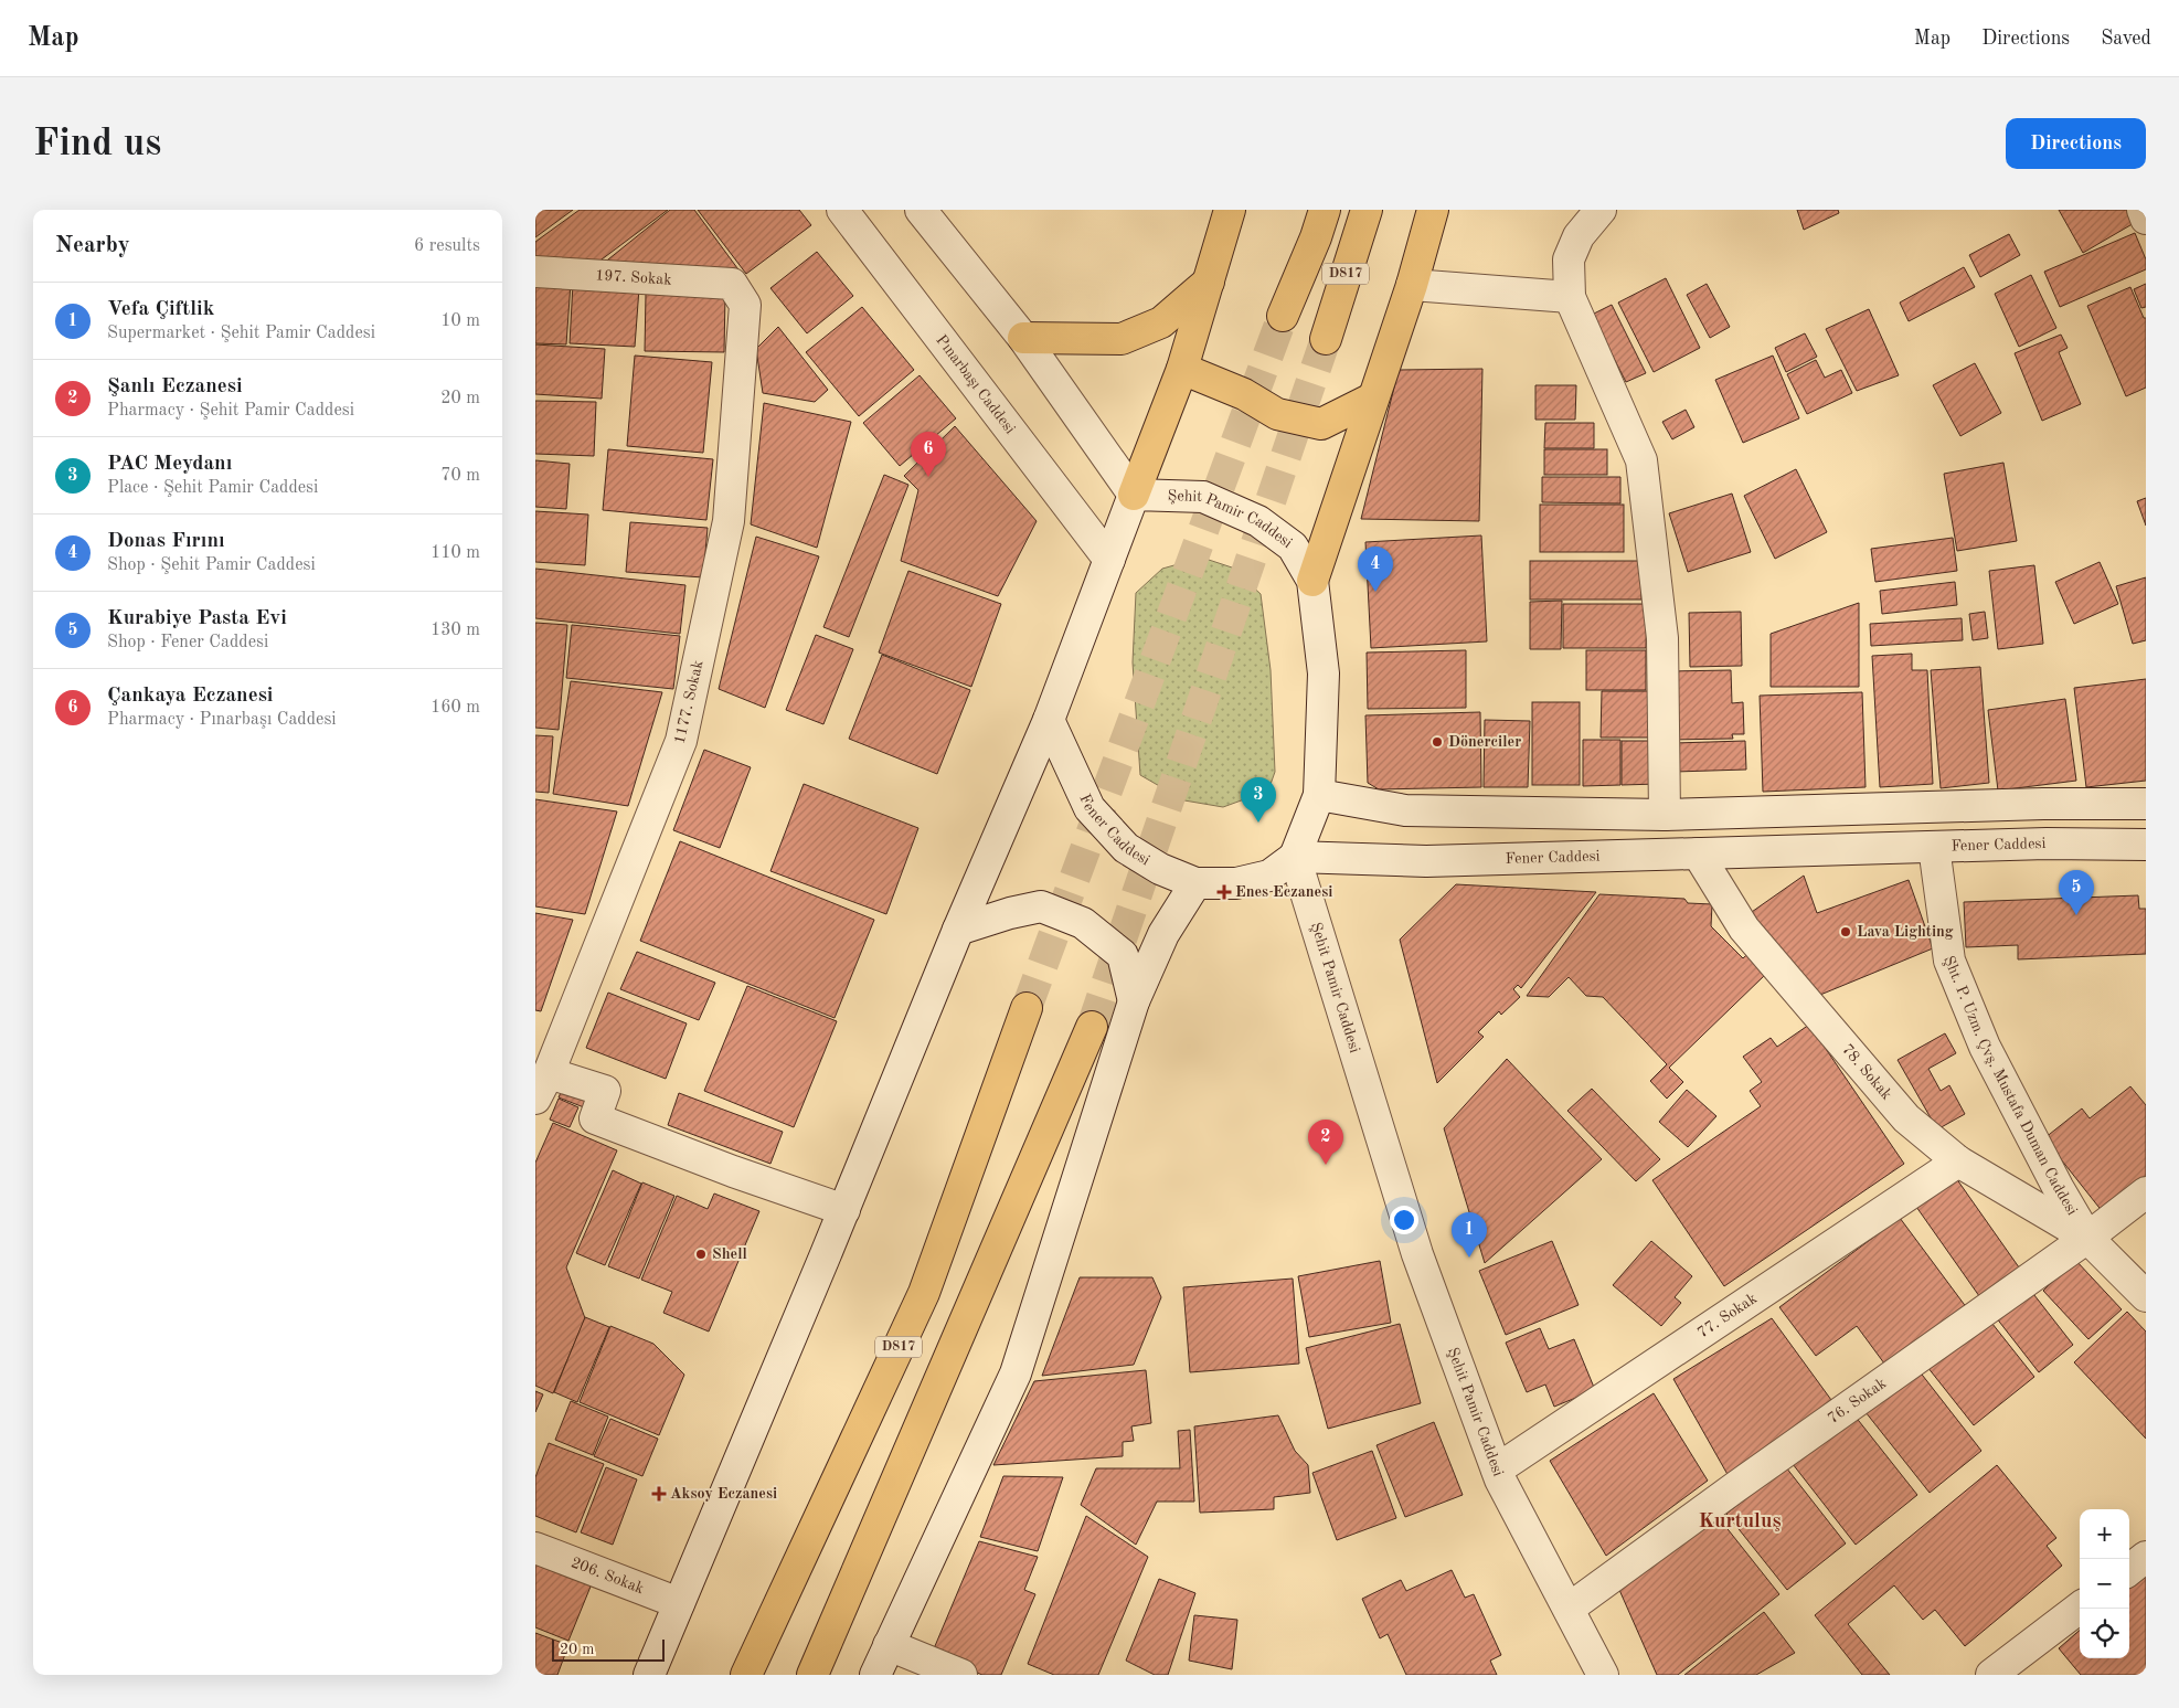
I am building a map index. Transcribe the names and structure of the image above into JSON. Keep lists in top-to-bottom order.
{
  "streets": {
    "highway": ["D817"],
    "street": [
      "197. Sokak",
      "Pınarbaşı Caddesi",
      "Şehit Pamir Caddesi",
      "1177. Sokak",
      "Fener Caddesi",
      "78. Sokak",
      "Şht. P. Uzm. Çvş. Mustafa Duman Caddesi",
      "77. Sokak",
      "76. Sokak",
      "206. Sokak"
    ]
  },
  "crossings": [
    ["197. Sokak", "1177. Sokak"],
    ["Şehit Pamir Caddesi", "Fener Caddesi"],
    ["Şehit Pamir Caddesi", "77. Sokak"],
    ["Şehit Pamir Caddesi", "76. Sokak"],
    ["Fener Caddesi", "78. Sokak"],
    ["Fener Caddesi", "Şht. P. Uzm. Çvş. Mustafa Duman Caddesi"],
    ["78. Sokak", "Şht. P. Uzm. Çvş. Mustafa Duman Caddesi"],
    ["78. Sokak", "77. Sokak"],
    ["78. Sokak", "76. Sokak"],
    ["Şht. P. Uzm. Çvş. Mustafa Duman Caddesi", "76. Sokak"]
  ],
  "districts": ["Kurtuluş"],
  "places": {
    "other": ["Dönerciler", "Lava Lighting", "Shell"],
    "health": ["Enes Eczanesi", "Aksoy Eczanesi"]
  },
  "scale_bar": "20 m",
  "page": {
    "header": "Map",
    "nav": ["Map", "Directions", "Saved"],
    "buttons": "Directions",
    "title": "Find us",
    "heading": ["Nearby", "6 results"],
    "list": [
      {
        "mark": "1",
        "name": "Vefa Çiftlik",
        "note": "Supermarket · Şehit Pamir Caddesi",
        "value": "10 m"
      },
      {
        "mark": "2",
        "name": "Şanlı Eczanesi",
        "note": "Pharmacy · Şehit Pamir Caddesi",
        "value": "20 m"
      },
      {
        "mark": "3",
        "name": "PAC Meydanı",
        "note": "Place · Şehit Pamir Caddesi",
        "value": "70 m"
      },
      {
        "mark": "4",
        "name": "Donas Fırını",
        "note": "Shop · Şehit Pamir Caddesi",
        "value": "110 m"
      },
      {
        "mark": "5",
        "name": "Kurabiye Pasta Evi",
        "note": "Shop · Fener Caddesi",
        "value": "130 m"
      },
      {
        "mark": "6",
        "name": "Çankaya Eczanesi",
        "note": "Pharmacy · Pınarbaşı Caddesi",
        "value": "160 m"
      }
    ],
    "pins": [
      "6",
      "4",
      "3",
      "5",
      "2",
      "1"
    ],
    "map_buttons": ["+", "−"],
    "scale": "20 m"
  }
}
